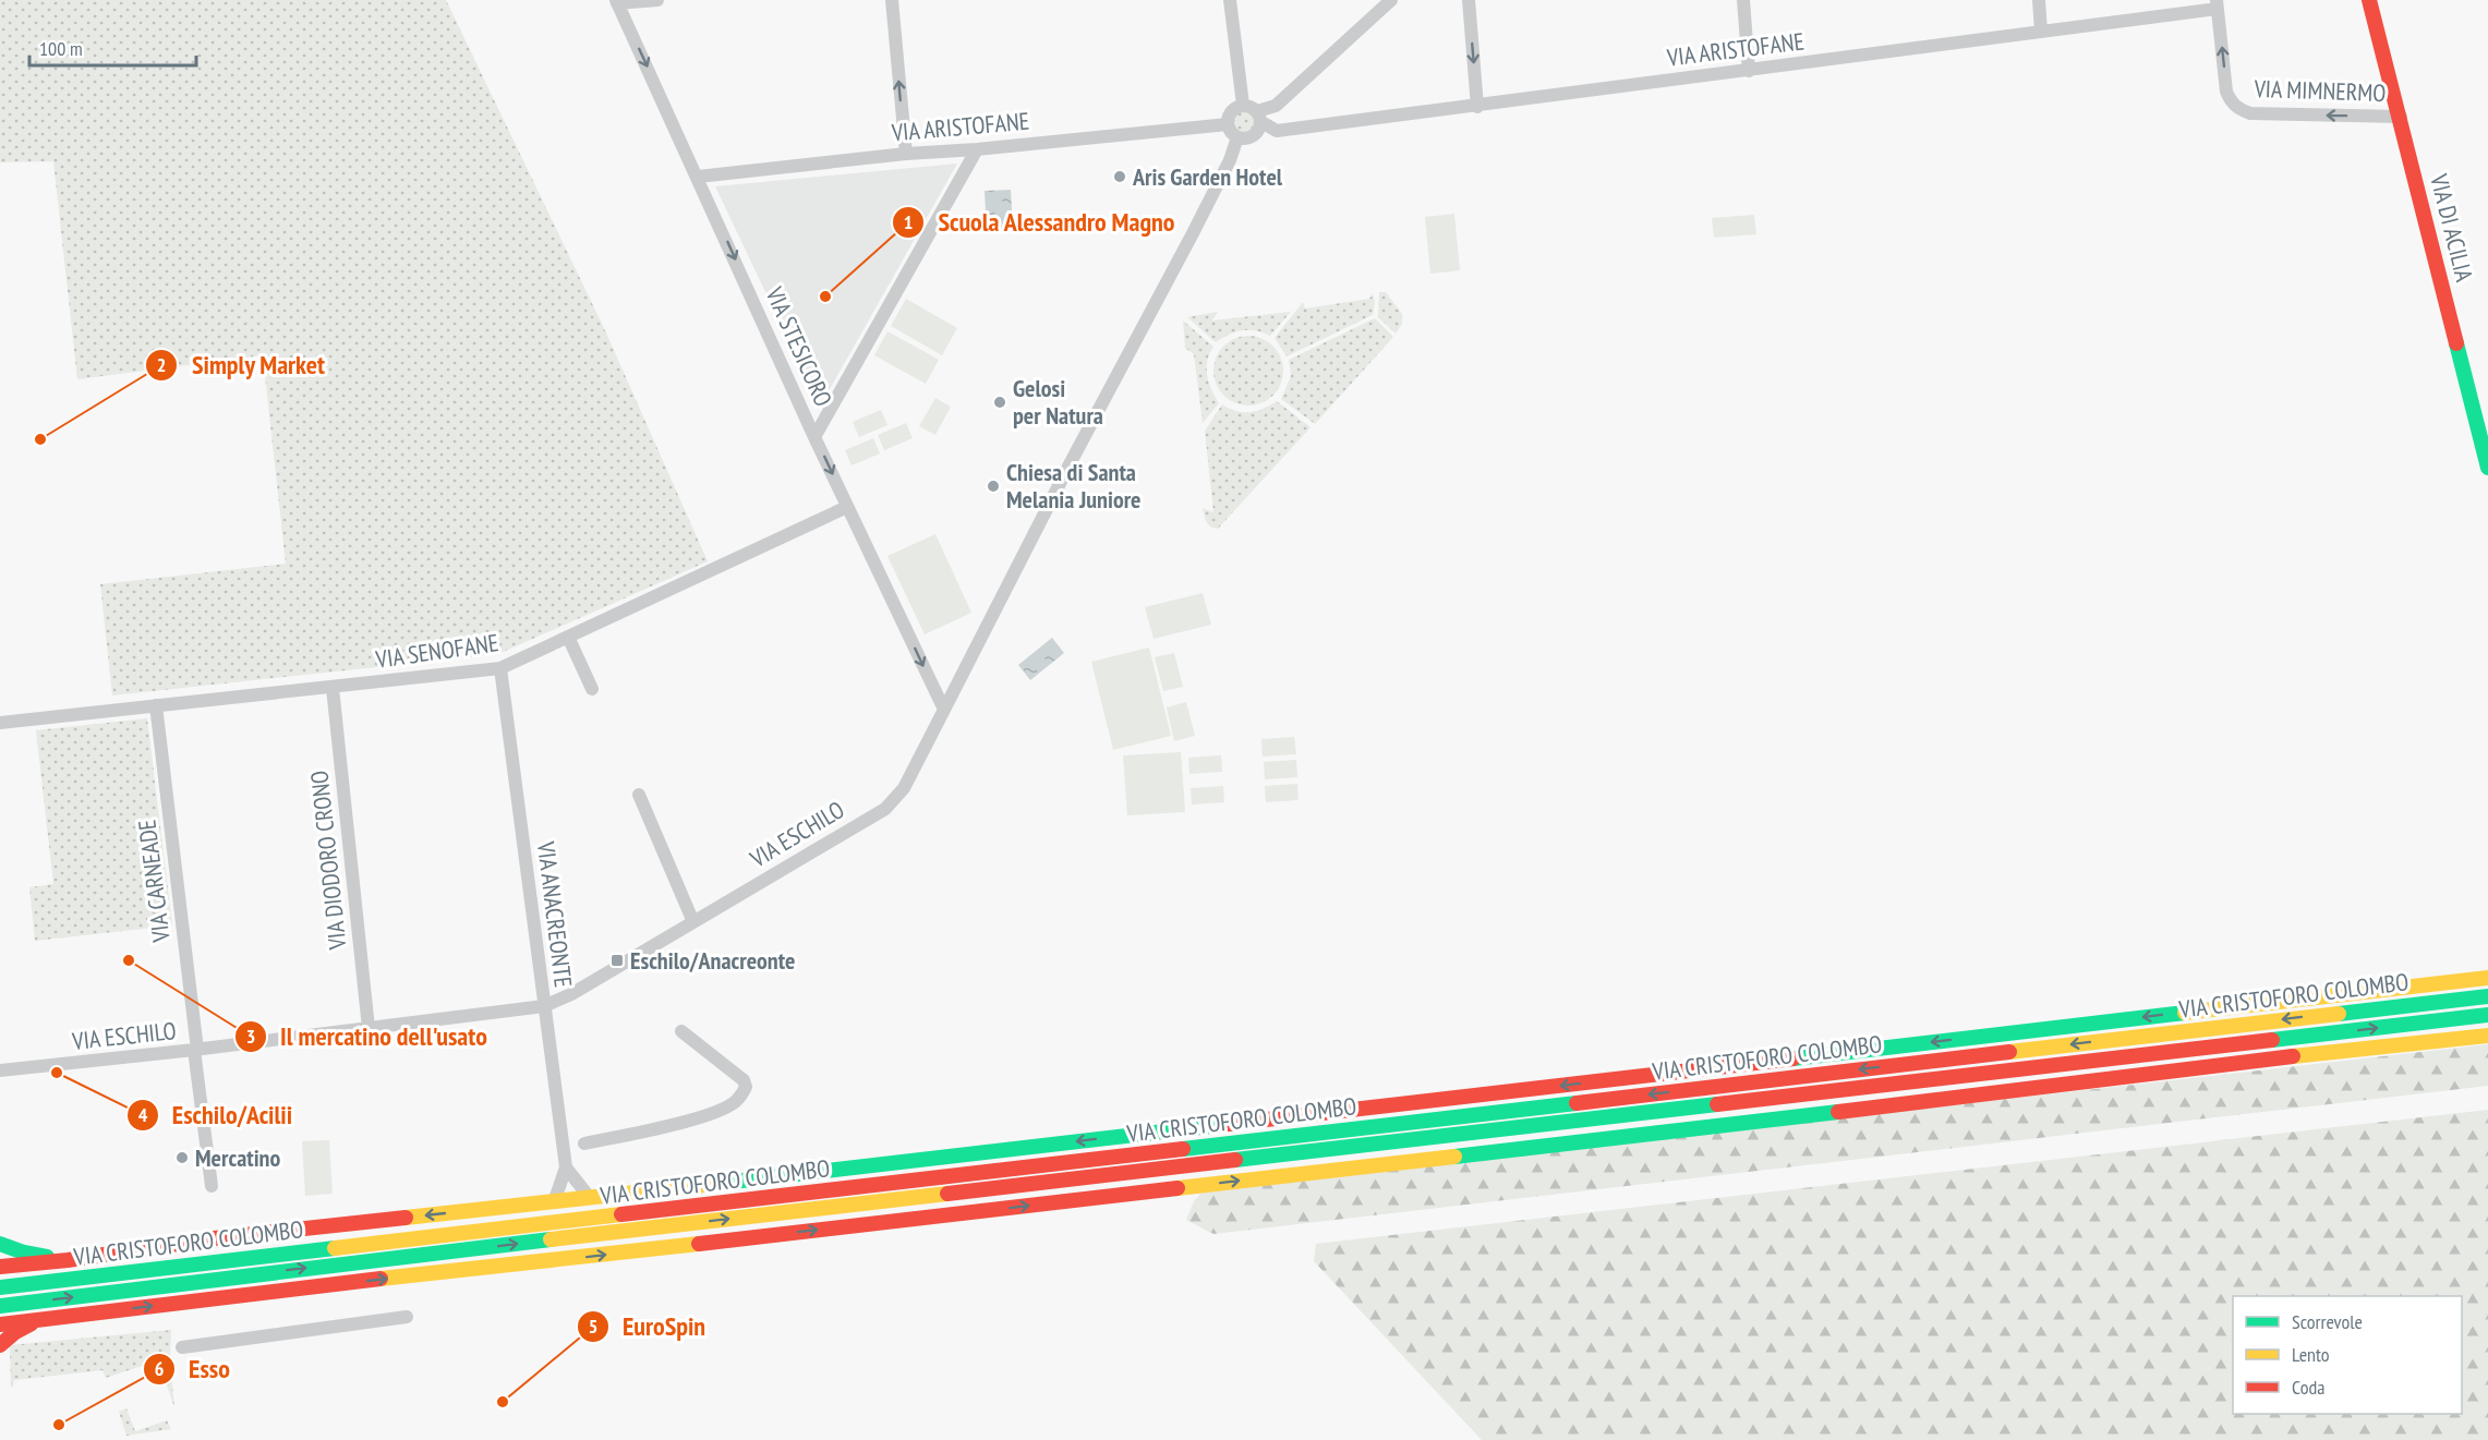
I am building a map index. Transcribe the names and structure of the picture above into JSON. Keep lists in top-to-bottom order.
{
  "streets": {
    "street": [
      "VIA ARISTOFANE",
      "VIA MIMNERMO",
      "VIA DI ACILIA",
      "VIA STESICORO",
      "VIA SENOFANE",
      "VIA ESCHILO",
      "VIA DIODORO CRONO",
      "VIA CARNEADE",
      "VIA ANACREONTE",
      "VIA CRISTOFORO COLOMBO"
    ]
  },
  "crossings": [
    ["VIA ARISTOFANE", "VIA MIMNERMO"],
    ["VIA ARISTOFANE", "VIA STESICORO"],
    ["VIA ARISTOFANE", "VIA ESCHILO"],
    ["VIA MIMNERMO", "VIA DI ACILIA"],
    ["VIA STESICORO", "VIA SENOFANE"],
    ["VIA STESICORO", "VIA ESCHILO"],
    ["VIA SENOFANE", "VIA DIODORO CRONO"],
    ["VIA SENOFANE", "VIA CARNEADE"],
    ["VIA SENOFANE", "VIA ANACREONTE"],
    ["VIA ESCHILO", "VIA DIODORO CRONO"],
    ["VIA ESCHILO", "VIA CARNEADE"],
    ["VIA ESCHILO", "VIA ANACREONTE"],
    ["VIA ANACREONTE", "VIA CRISTOFORO COLOMBO"]
  ],
  "one_way": ["VIA STESICORO"],
  "places": {
    "other": [
      "Aris Garden Hotel",
      "Scuola Alessandro Magno",
      "Gelosi per Natura",
      "Simply Market",
      "Chiesa di Santa Melania Juniore",
      "Il mercatino dell'usato",
      "Eschilo/Acilii",
      "Mercatino",
      "EuroSpin",
      "Esso"
    ],
    "transit": ["Eschilo/Anacreonte"]
  },
  "legend": ["Scorrevole", "Lento", "Coda"],
  "scale_bar": "100 m"
}
